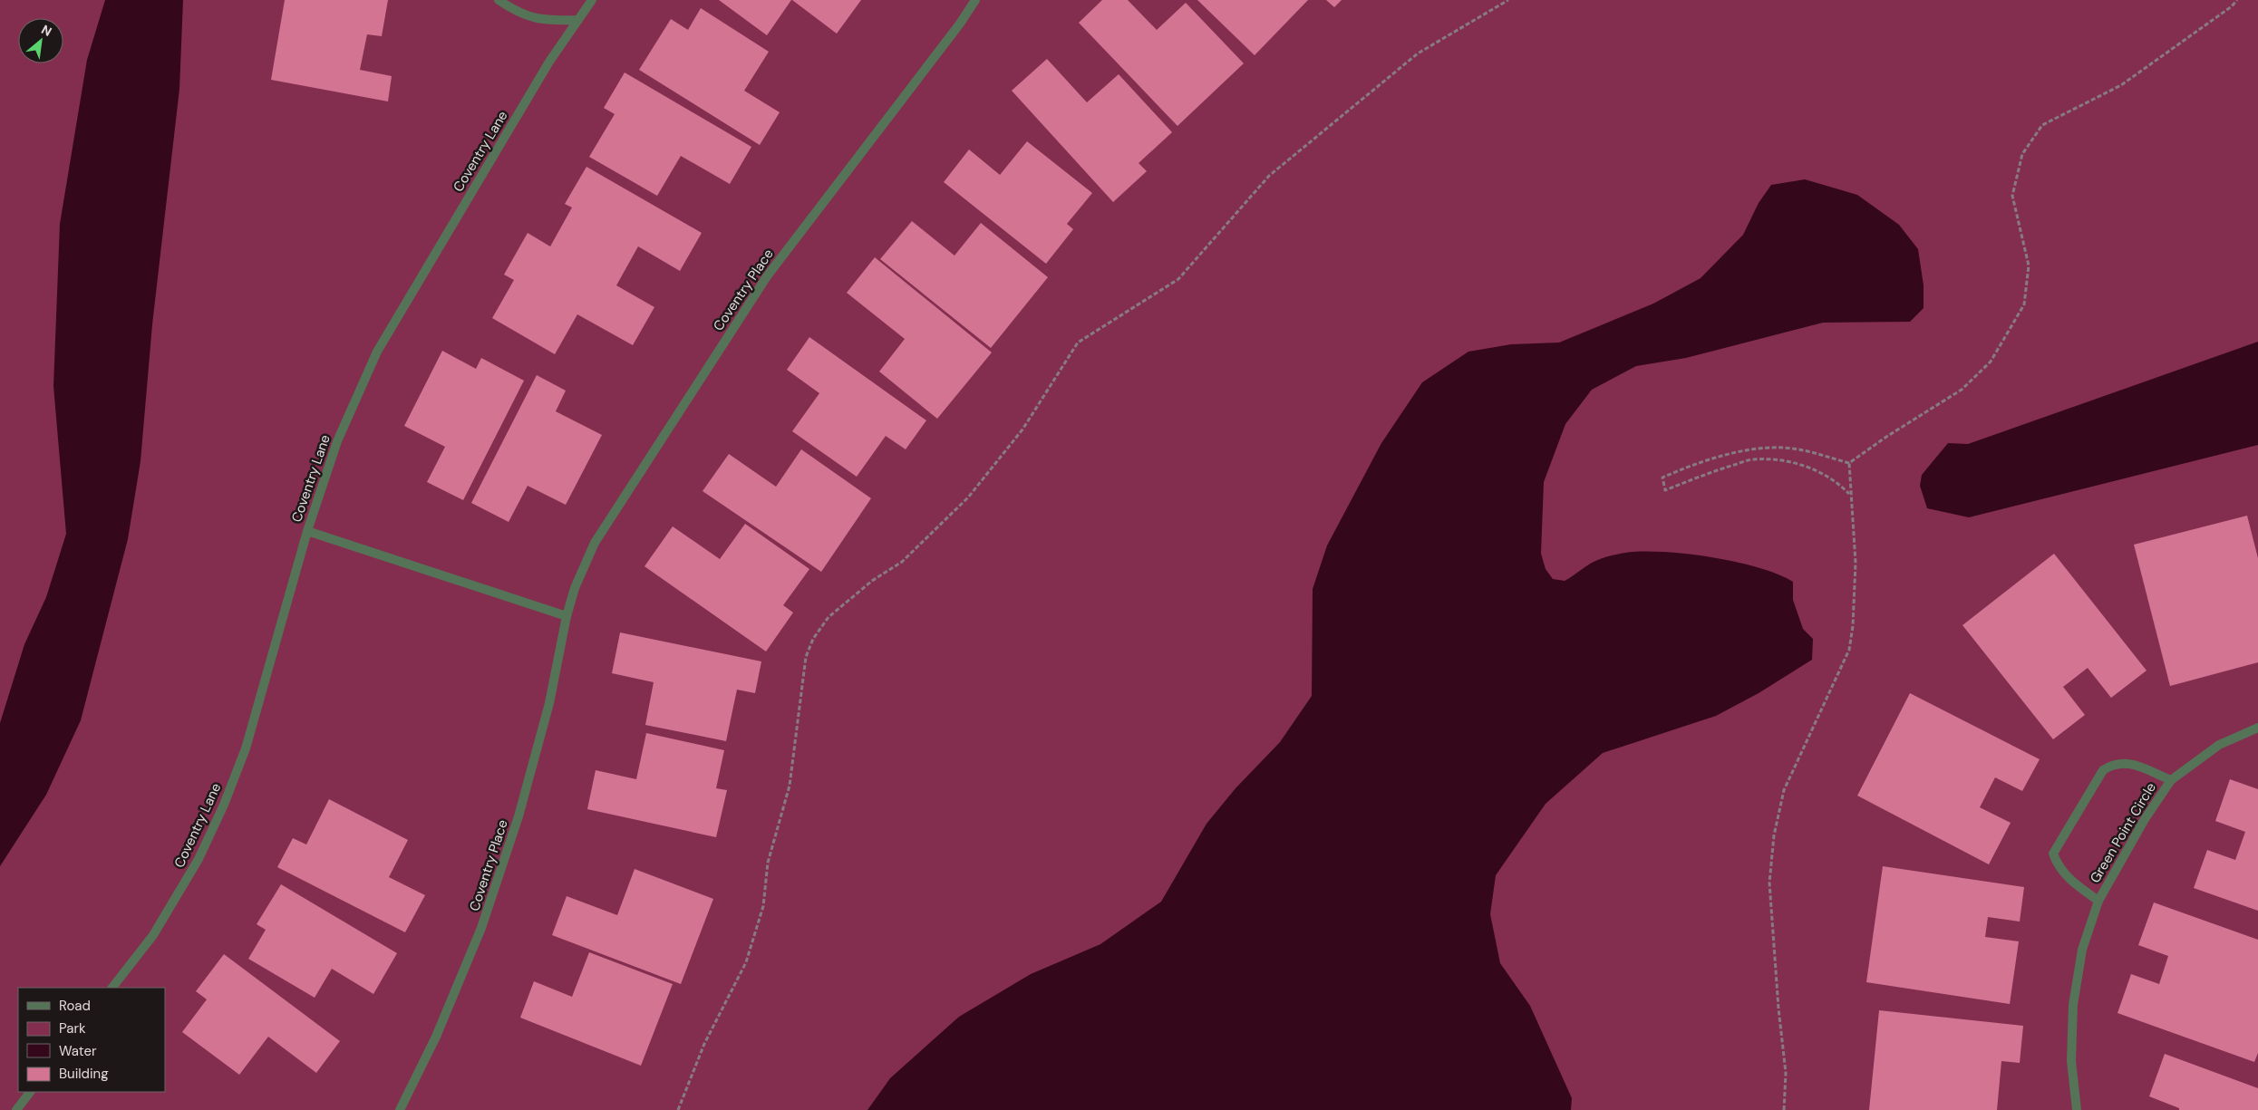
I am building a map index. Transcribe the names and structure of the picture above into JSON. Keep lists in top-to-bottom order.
{
  "streets": {
    "street": ["Coventry Lane", "Coventry Place", "Green Point Circle"]
  },
  "legend": [
    "Road",
    "Park",
    "Water",
    "Building"
  ],
  "north": "top right"
}
